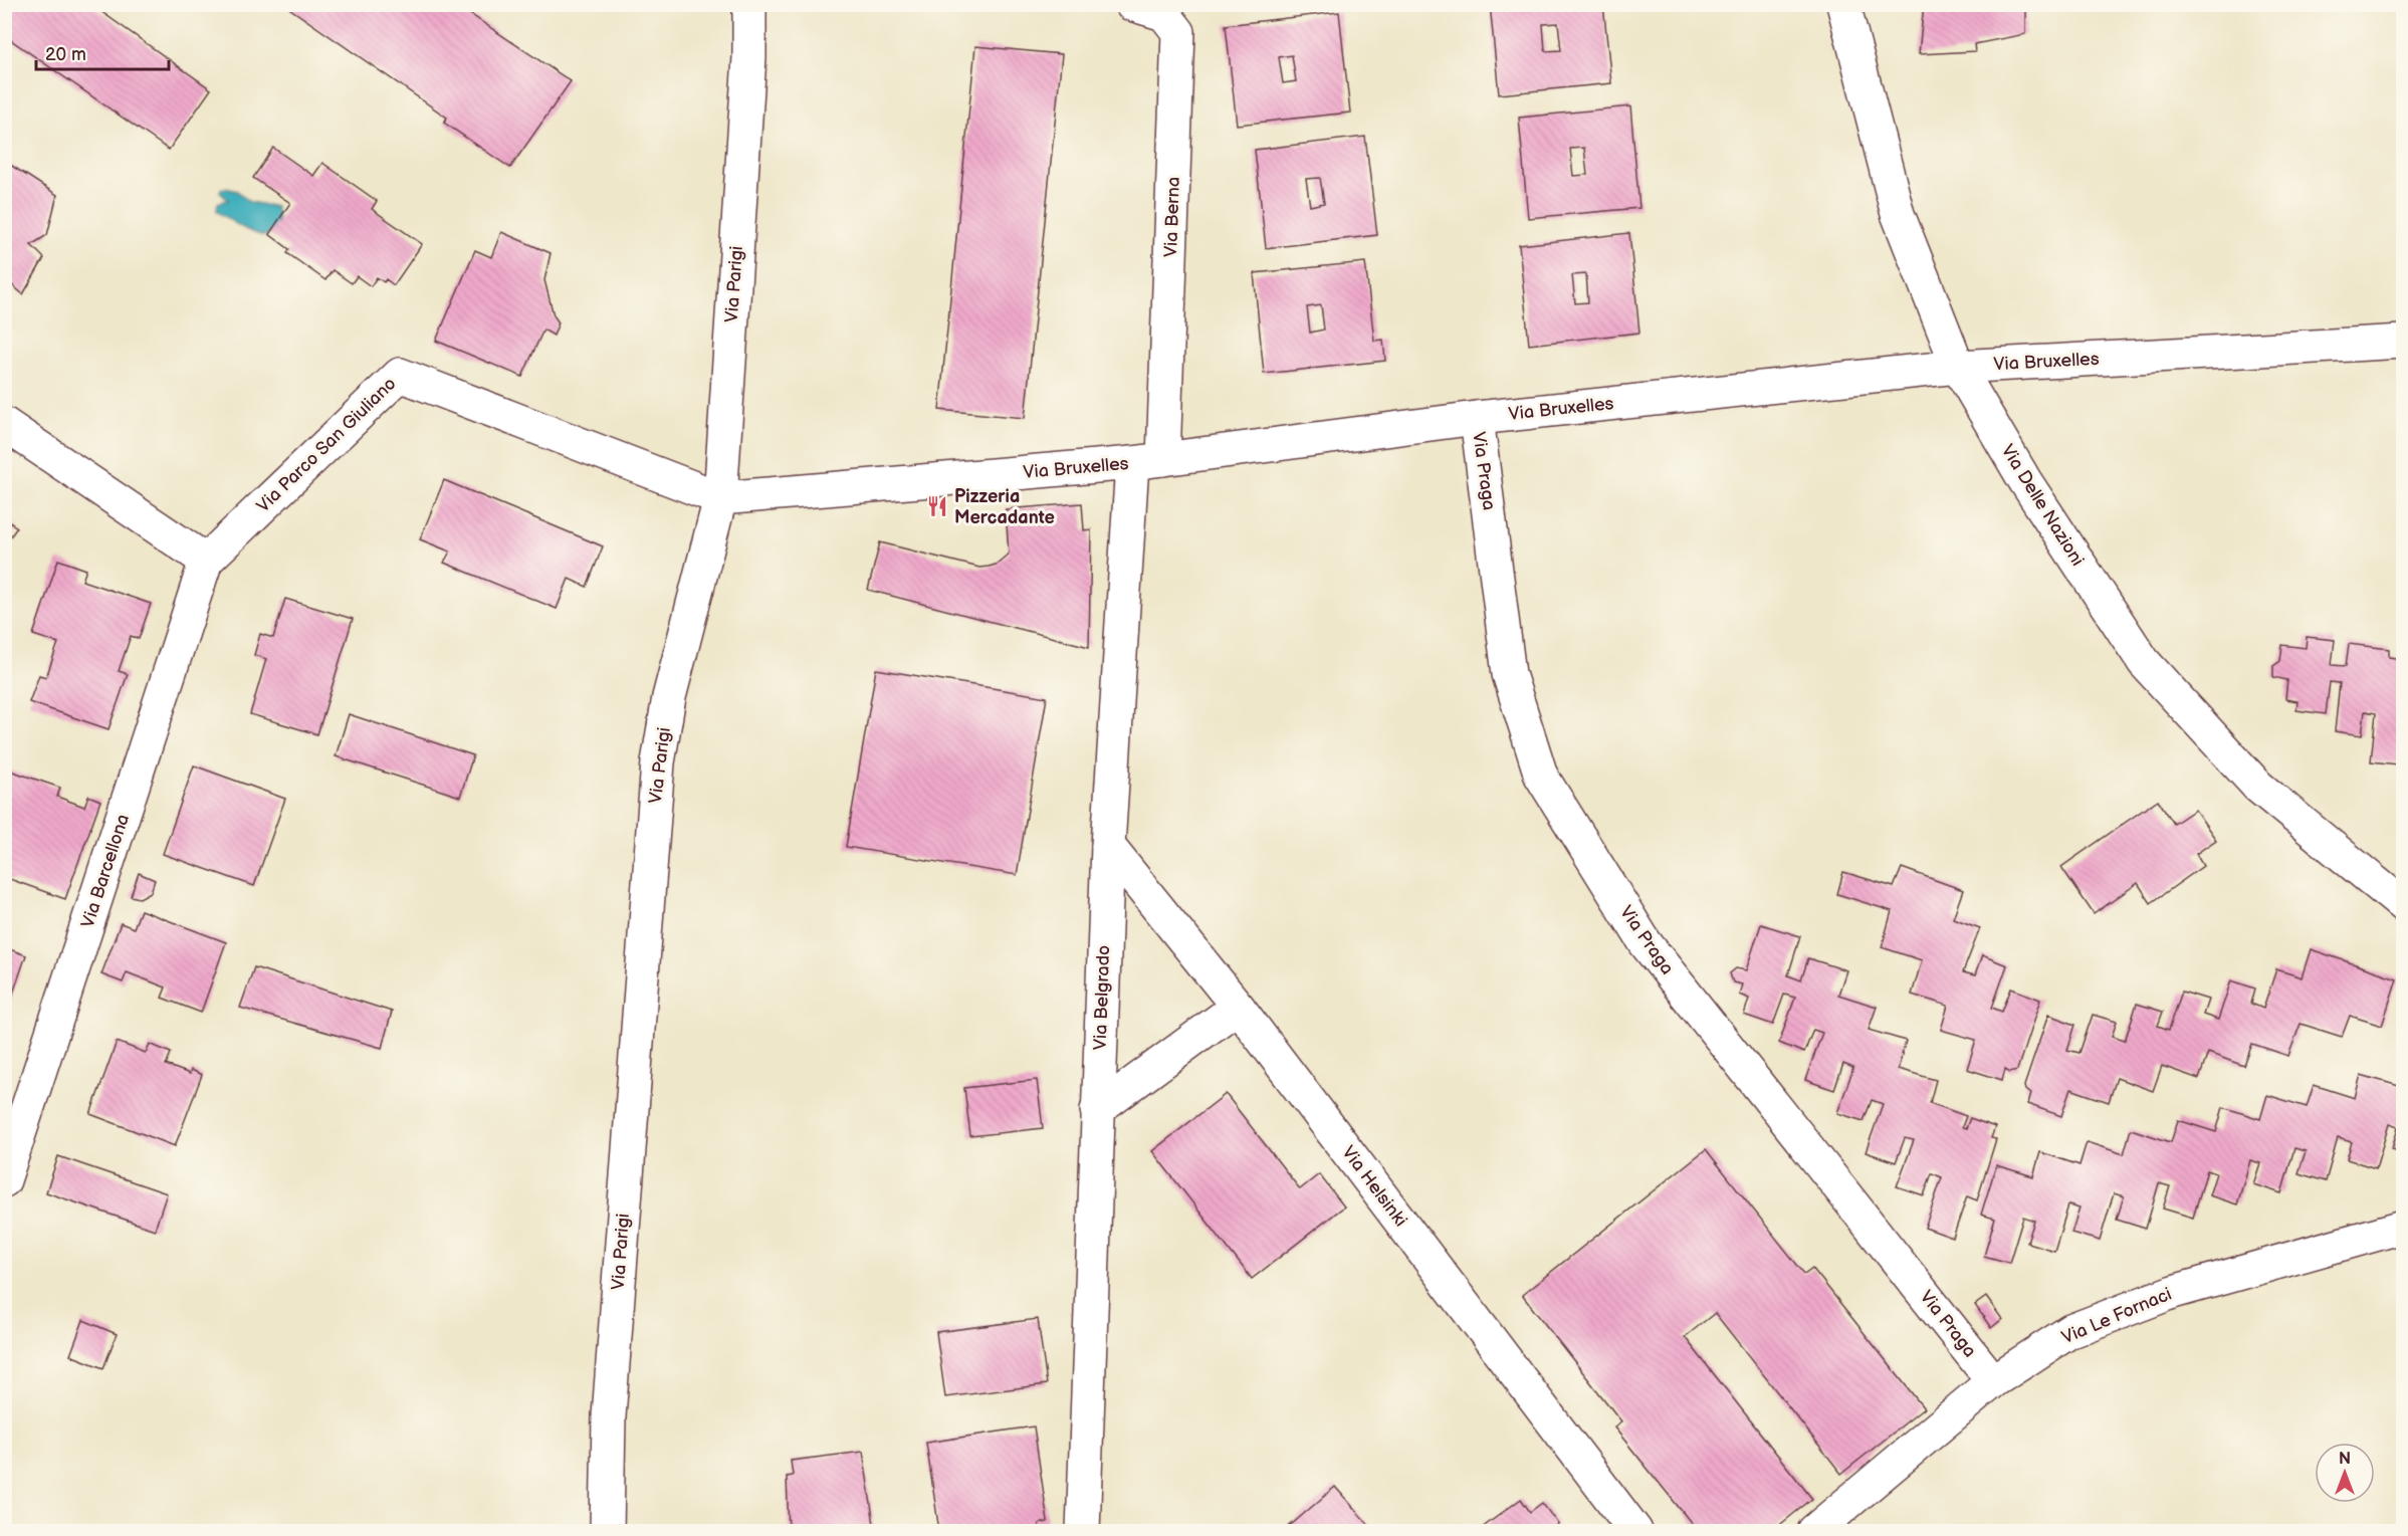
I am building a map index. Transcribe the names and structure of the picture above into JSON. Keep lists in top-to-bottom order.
{
  "streets": {
    "street": [
      "Via Berna",
      "Via Parigi",
      "Via Bruxelles",
      "Via Parco San Giuliano",
      "Via Praga",
      "Via Delle Nazioni",
      "Via Barcellona",
      "Via Belgrado",
      "Via Helsinki",
      "Via Le Fornaci"
    ]
  },
  "crossings": [
    ["Via Berna", "Via Bruxelles"],
    ["Via Parigi", "Via Bruxelles"],
    ["Via Parigi", "Via Parco San Giuliano"],
    ["Via Bruxelles", "Via Parco San Giuliano"],
    ["Via Bruxelles", "Via Praga"],
    ["Via Bruxelles", "Via Delle Nazioni"],
    ["Via Bruxelles", "Via Belgrado"],
    ["Via Parco San Giuliano", "Via Barcellona"],
    ["Via Praga", "Via Le Fornaci"],
    ["Via Belgrado", "Via Helsinki"]
  ],
  "places": {
    "restaurant": ["Pizzeria Mercadante"]
  },
  "scale_bar": "20 m",
  "north": "top"
}
